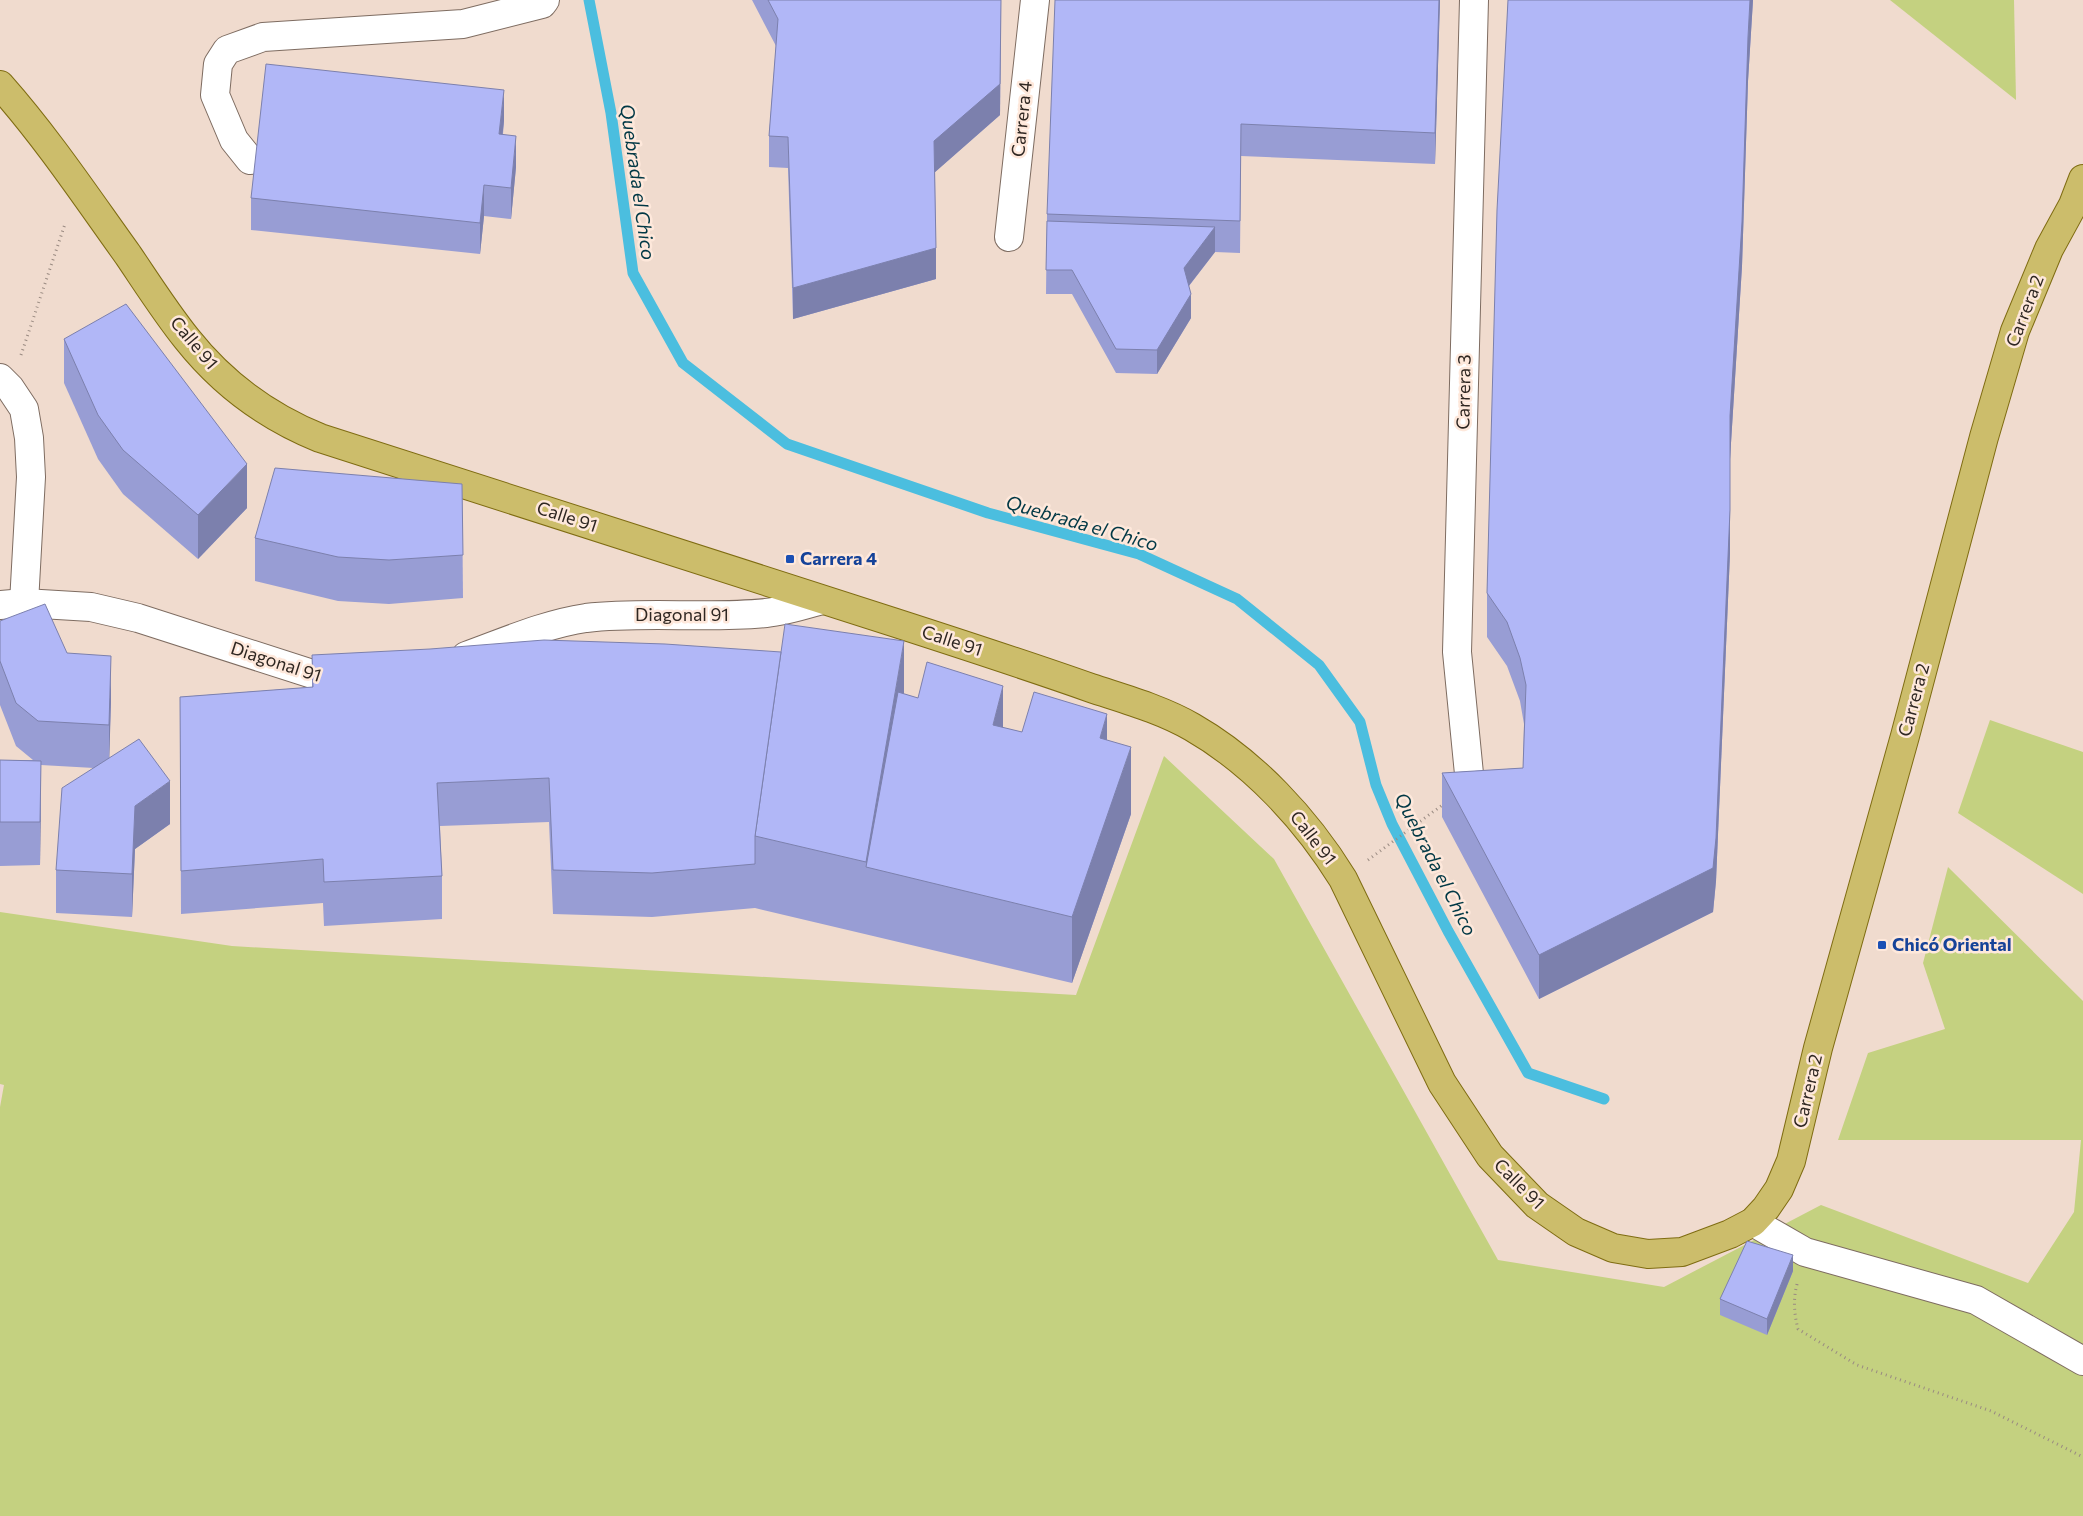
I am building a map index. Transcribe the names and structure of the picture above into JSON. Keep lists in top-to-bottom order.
{
  "streets": {
    "main road": ["Carrera 2", "Calle 91"],
    "street": ["Carrera 4", "Carrera 3", "Diagonal 91"]
  },
  "crossings": [
    ["Carrera 2", "Calle 91"],
    ["Calle 91", "Diagonal 91"]
  ],
  "water": ["Quebrada el Chico"],
  "places": {
    "transit": ["Carrera 4", "Chicó Oriental"]
  }
}
